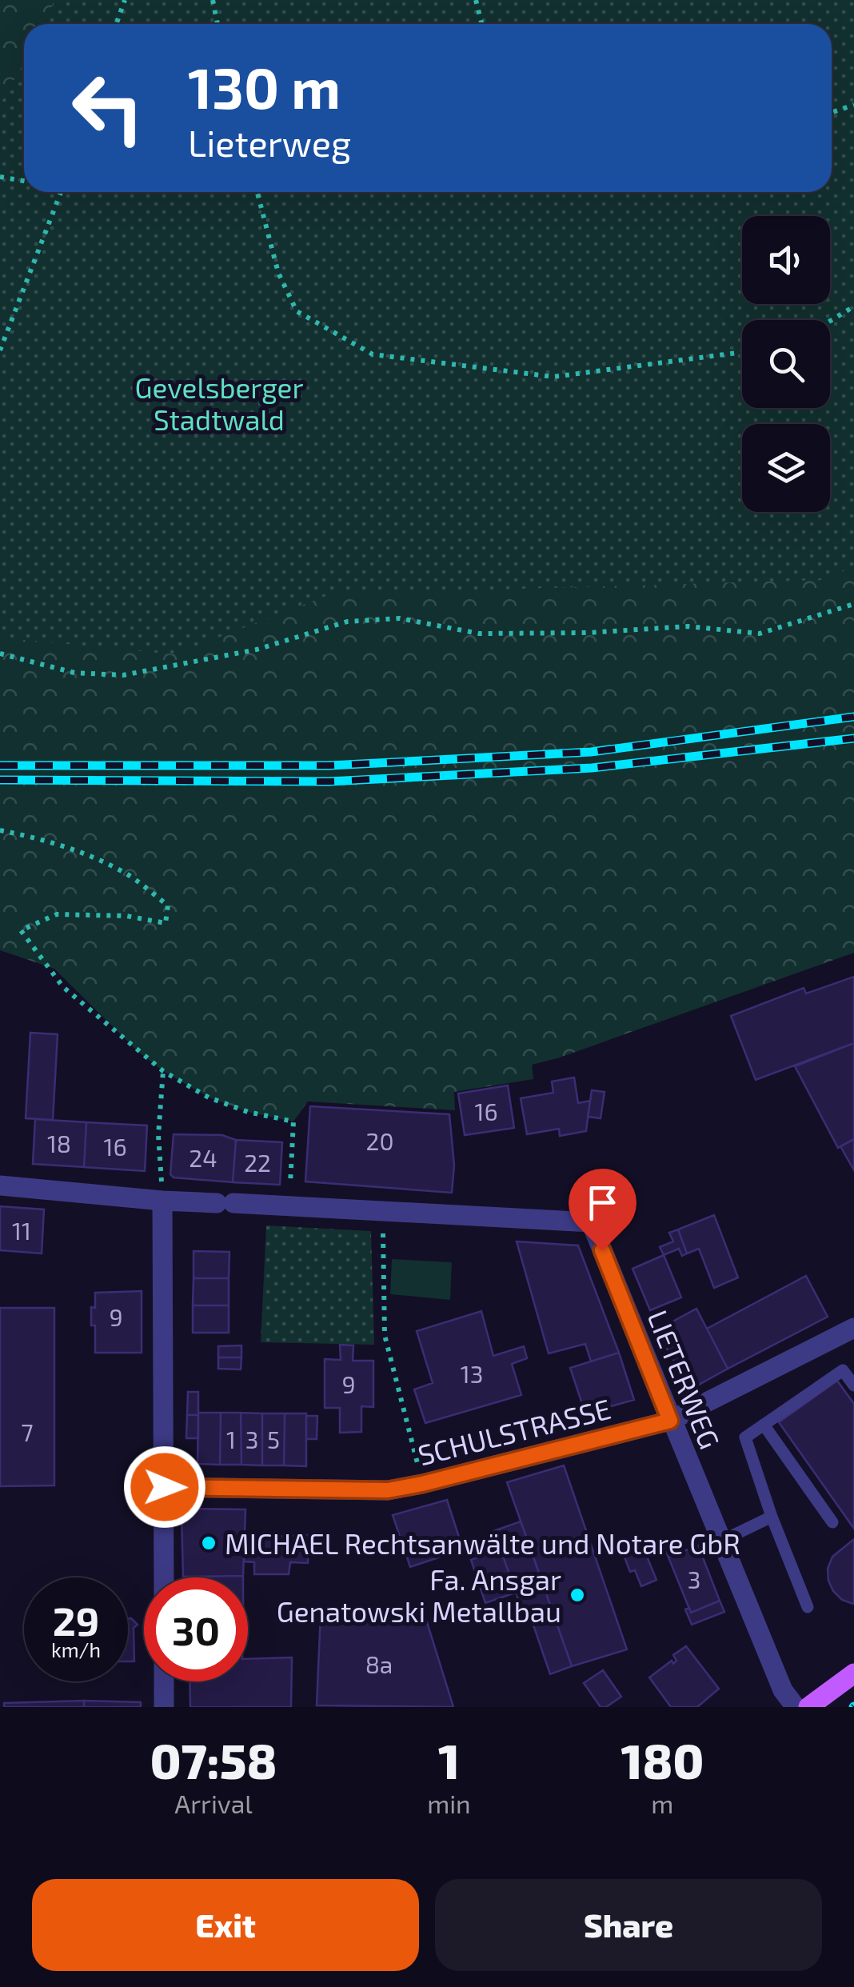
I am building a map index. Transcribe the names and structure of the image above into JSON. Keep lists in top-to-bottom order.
{
  "streets": {
    "street": ["LIETERWEG", "SCHULSTRASSE"]
  },
  "crossings": [
    ["LIETERWEG", "SCHULSTRASSE"]
  ],
  "parks": ["Gevelsberger Stadtwald"],
  "places": ["MICHAEL Rechtsanwälte und Notare GbR", "Fa. Ansgar Genatowski Metallbau"],
  "house_numbers": [
    "16",
    "20",
    "18",
    "16",
    "24",
    "22",
    "11",
    "9",
    "13",
    "9",
    "7",
    "1",
    "3",
    "5",
    "3",
    "8a"
  ],
  "page": {
    "turn": ["130 m", "Lieterweg"],
    "speed": "29 km/h",
    "limit": "30",
    "eta": [
      "07:58",
      "Arrival",
      "1",
      "min",
      "180",
      "m"
    ],
    "buttons": ["Exit", "Share"]
  }
}
